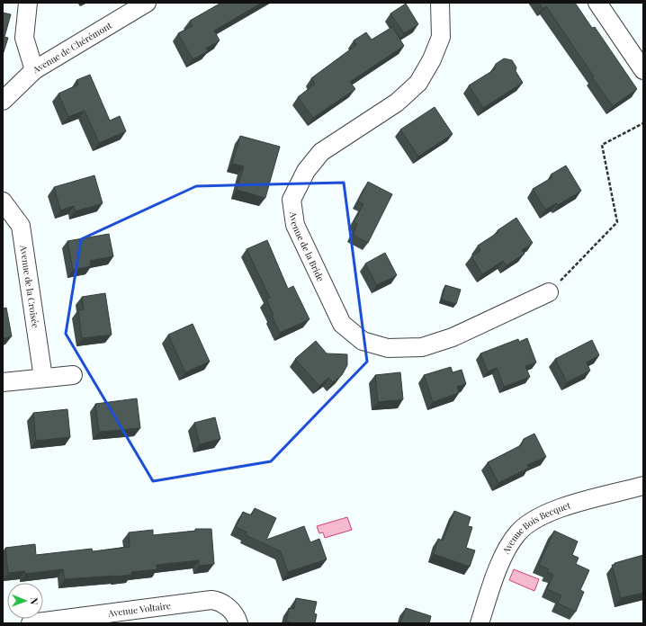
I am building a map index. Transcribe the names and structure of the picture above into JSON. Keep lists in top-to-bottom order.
{
  "streets": {
    "street": [
      "Avenue de Chérémont",
      "Avenue de la Bride",
      "Avenue de la Croisée",
      "Avenue Bois Becquet",
      "Avenue Voltaire"
    ]
  },
  "north": "right"
}
